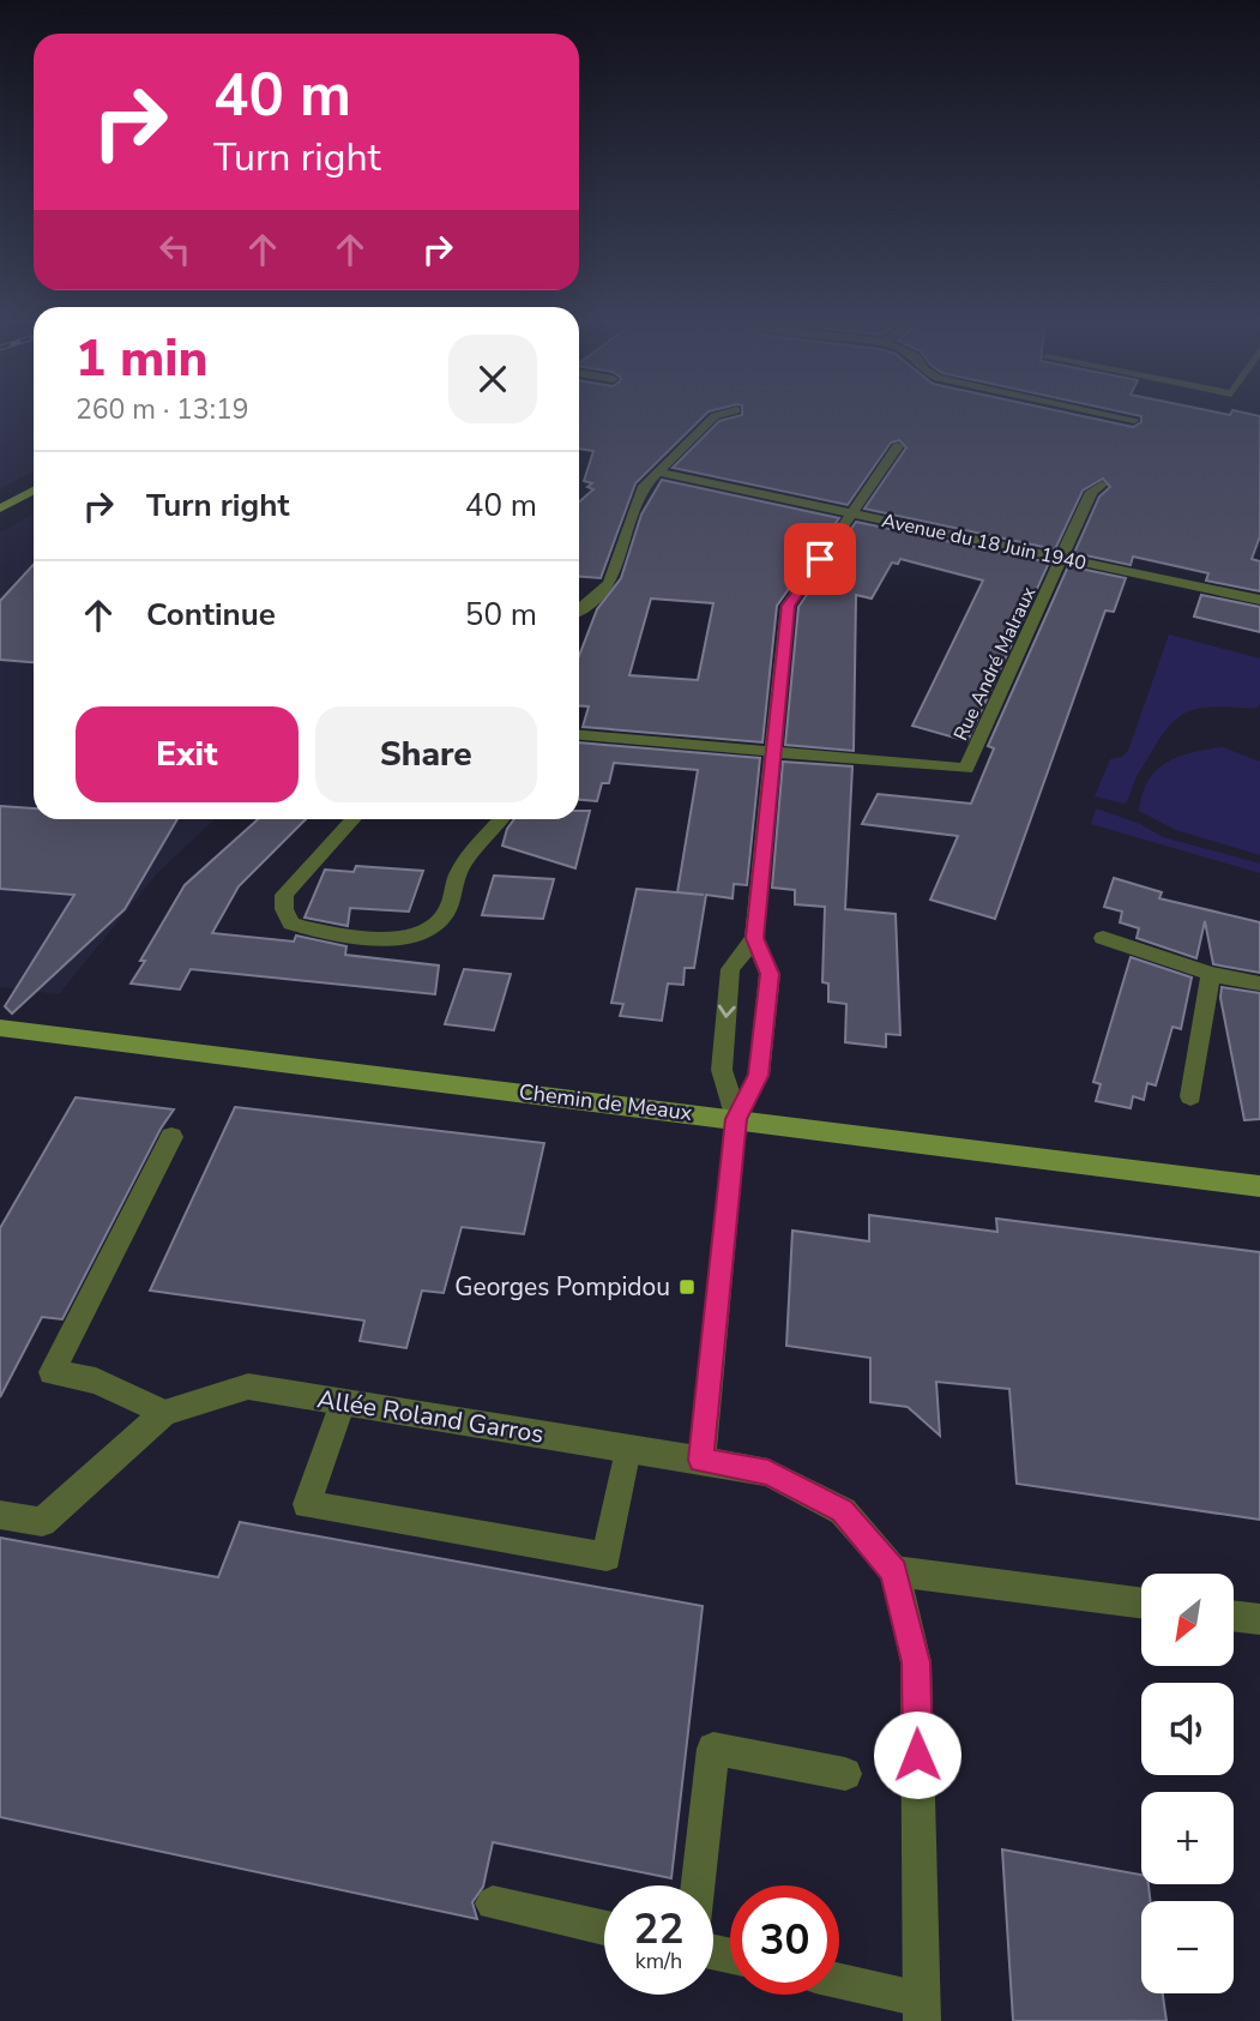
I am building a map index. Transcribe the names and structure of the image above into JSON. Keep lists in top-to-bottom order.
{
  "streets": {
    "main road": ["Chemin de Meaux"],
    "street": ["Avenue du 18 Juin 1940", "Rue André Malraux", "Allée Roland Garros"]
  },
  "crossings": [
    ["Avenue du 18 Juin 1940", "Rue André Malraux"]
  ],
  "places": {
    "transit": ["Georges Pompidou"]
  },
  "north": "bottom left",
  "page": {
    "turn": ["40 m", "Turn right"],
    "heading": ["1 min", "260 m · 13:19"],
    "list": [
      {
        "name": "Turn right",
        "value": "40 m"
      },
      {
        "name": "Continue",
        "value": "50 m"
      }
    ],
    "buttons": ["Exit", "Share"],
    "map_buttons": ["+", "−"],
    "speed": "22 km/h",
    "limit": "30"
  }
}
